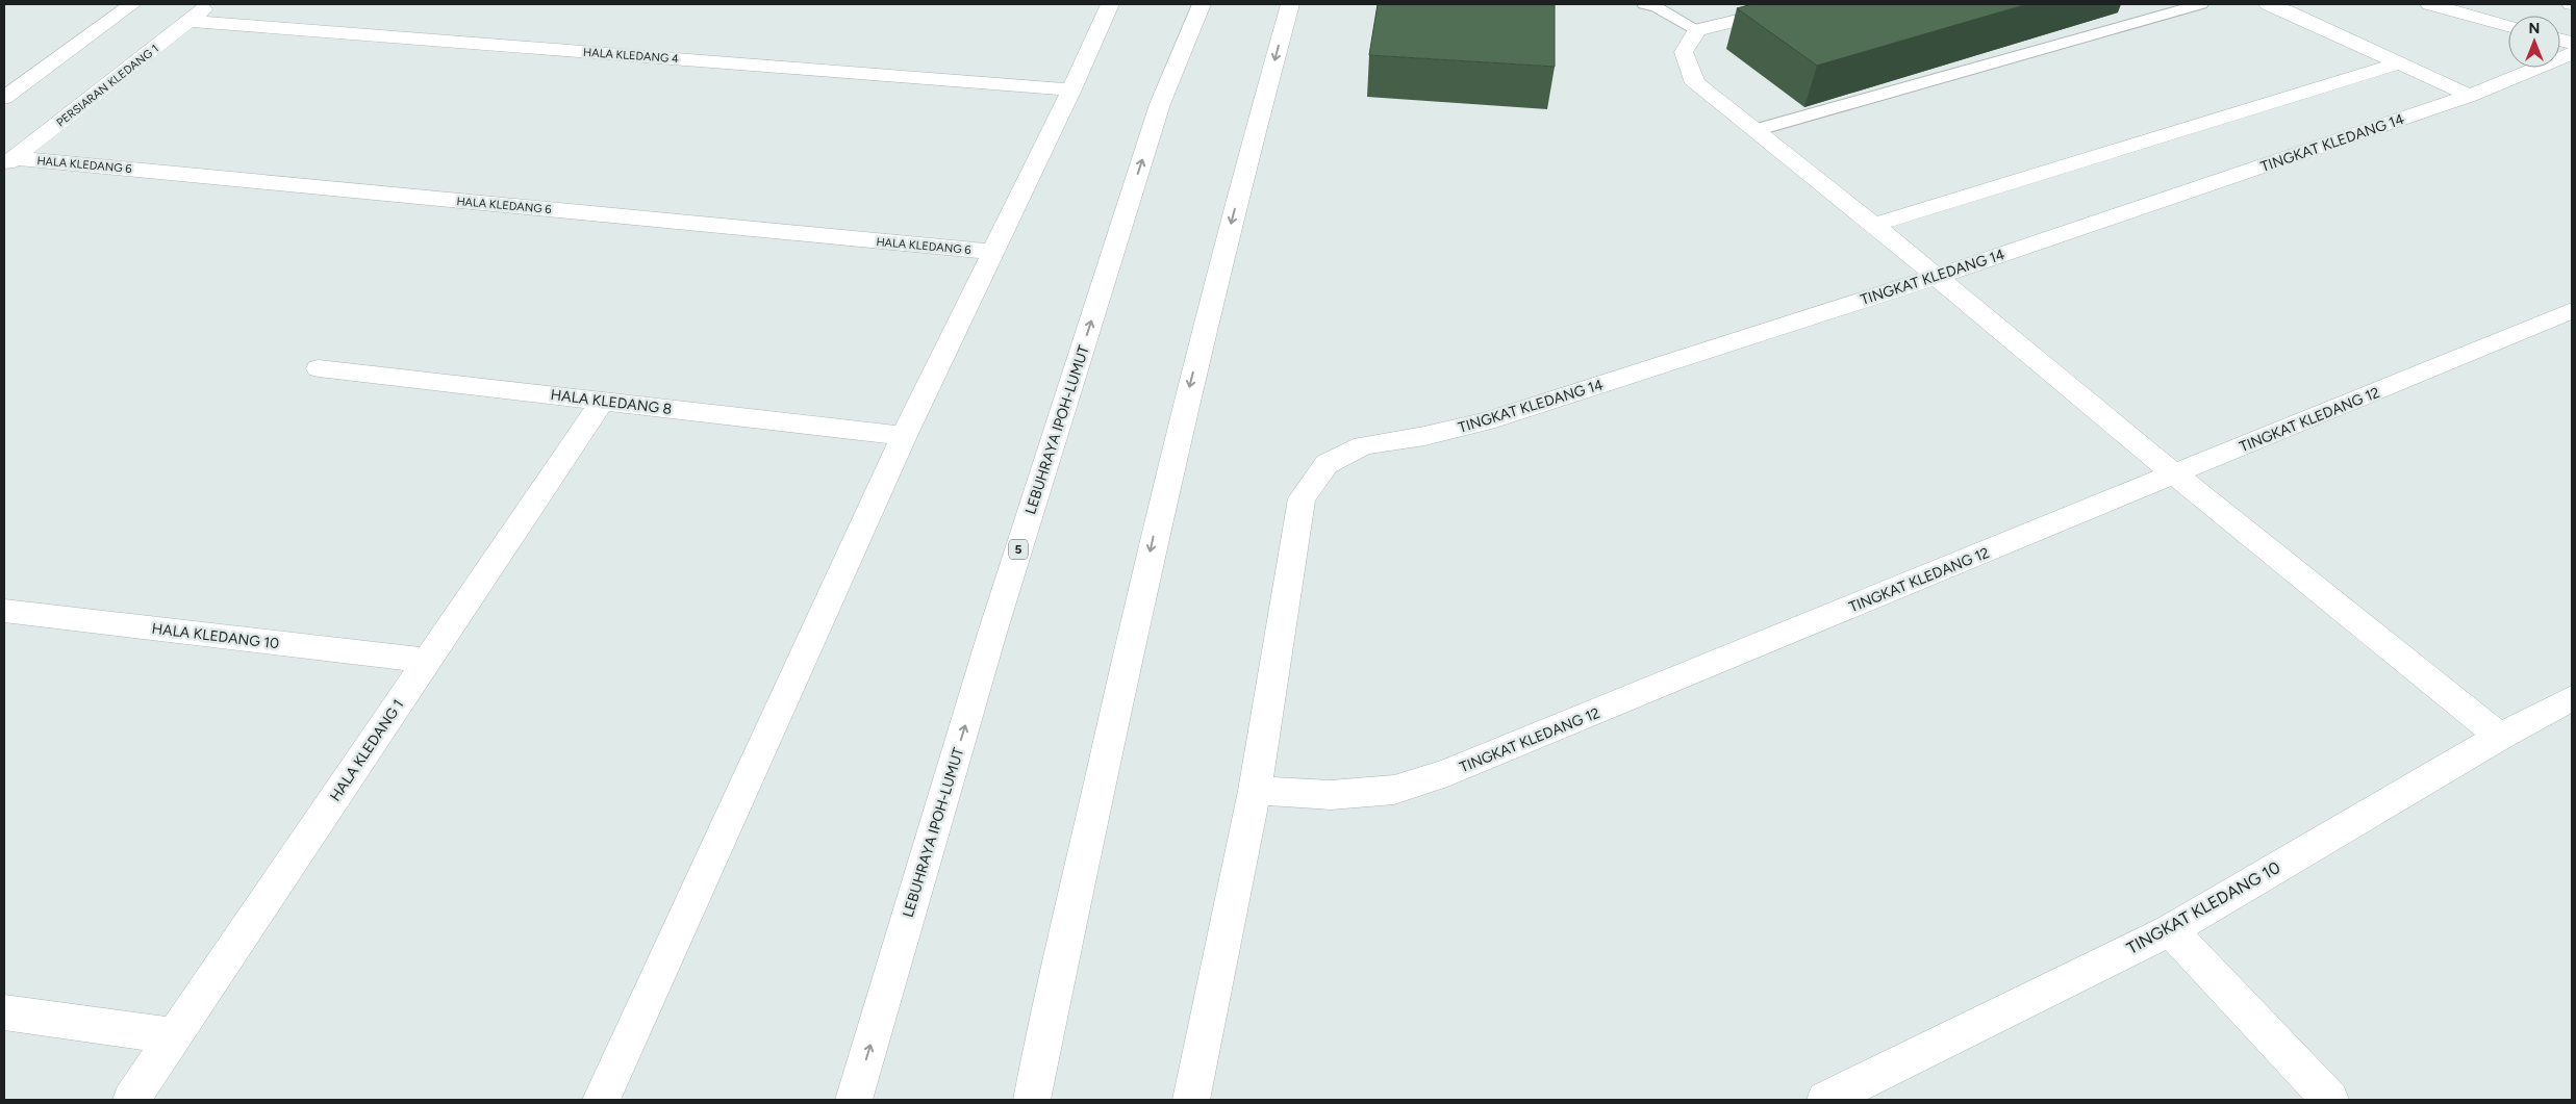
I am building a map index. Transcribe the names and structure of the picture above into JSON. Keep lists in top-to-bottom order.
{
  "streets": {
    "main road": [
      "HALA KLEDANG 4",
      "PERSIARAN KLEDANG 1",
      "TINGKAT KLEDANG 14",
      "HALA KLEDANG 6",
      "HALA KLEDANG 8",
      "TINGKAT KLEDANG 12",
      "LEBUHRAYA IPOH-LUMUT",
      "5",
      "HALA KLEDANG 10",
      "HALA KLEDANG 1",
      "TINGKAT KLEDANG 10"
    ]
  },
  "crossings": [
    ["HALA KLEDANG 4", "PERSIARAN KLEDANG 1"],
    ["PERSIARAN KLEDANG 1", "HALA KLEDANG 6"],
    ["TINGKAT KLEDANG 14", "TINGKAT KLEDANG 12"],
    ["HALA KLEDANG 8", "HALA KLEDANG 1"],
    ["HALA KLEDANG 10", "HALA KLEDANG 1"]
  ],
  "north": "top"
}
